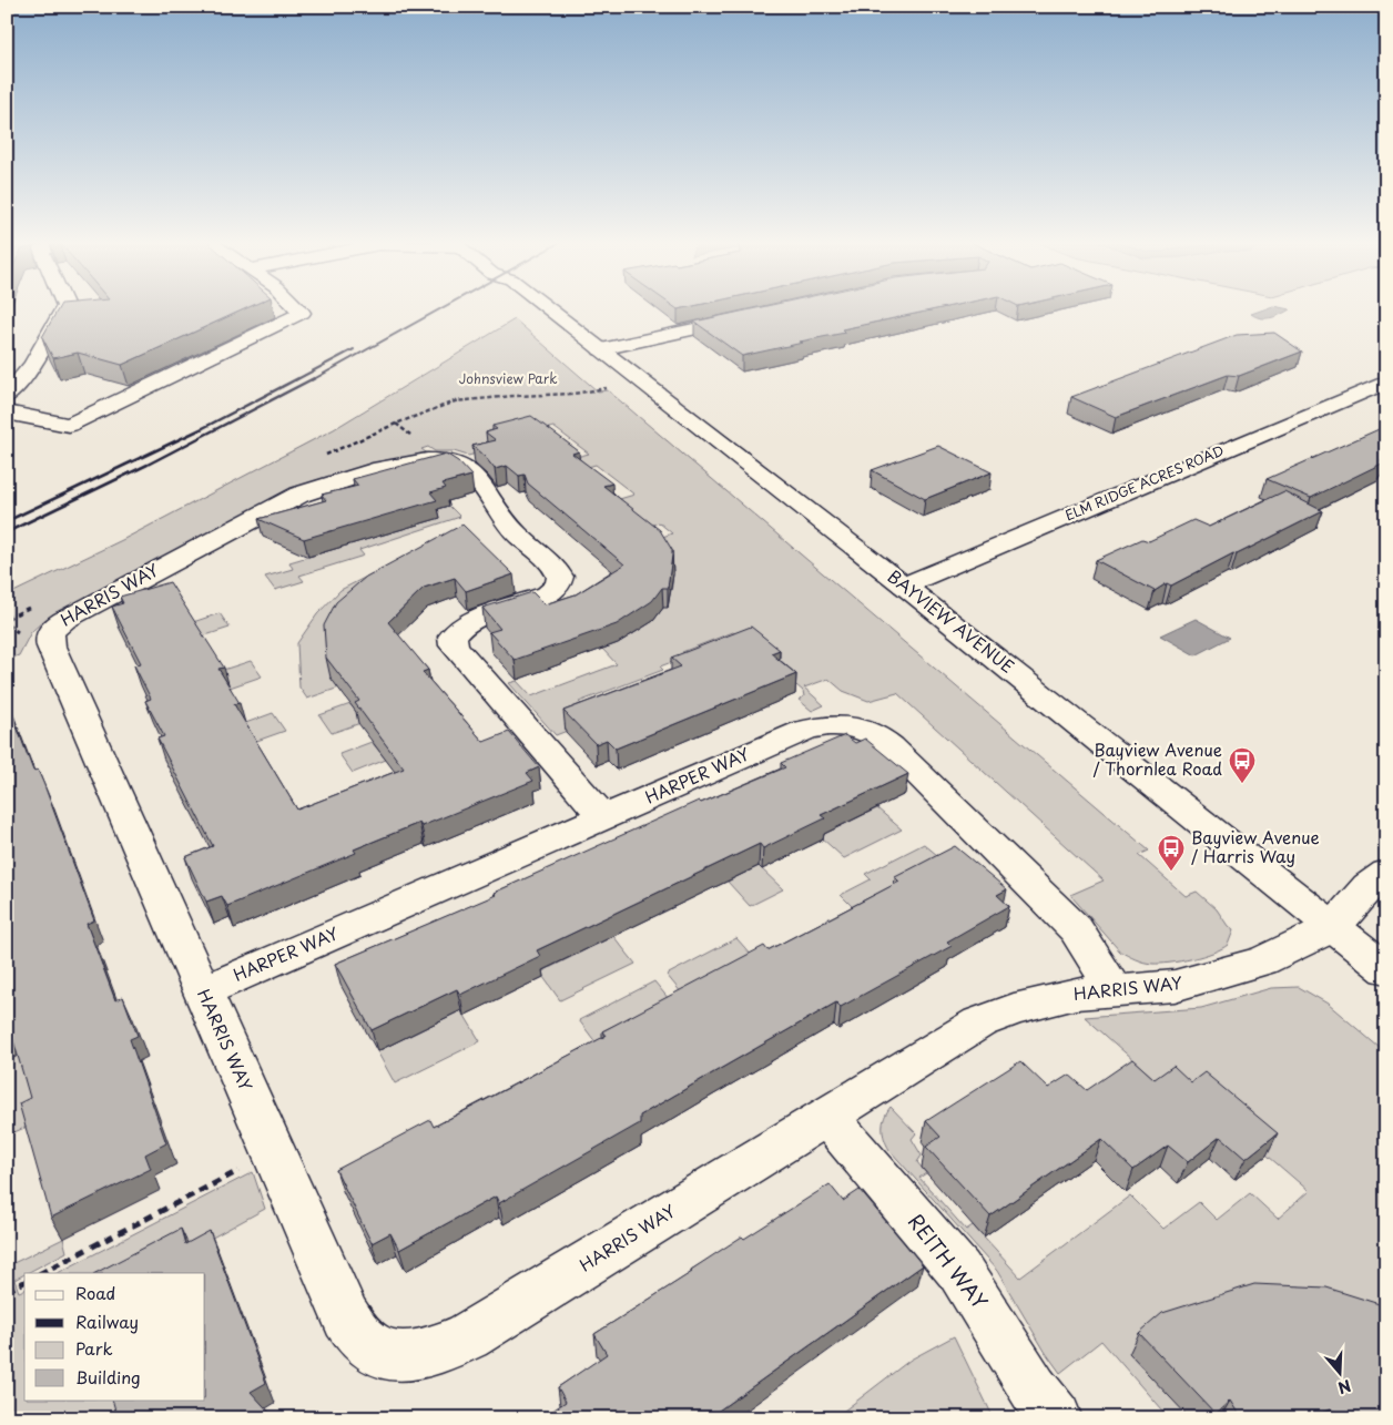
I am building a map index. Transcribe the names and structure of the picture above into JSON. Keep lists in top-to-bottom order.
{
  "streets": {
    "street": [
      "ELM RIDGE ACRES ROAD",
      "HARRIS WAY",
      "BAYVIEW AVENUE",
      "HARPER WAY",
      "REITH WAY"
    ]
  },
  "crossings": [
    ["ELM RIDGE ACRES ROAD", "BAYVIEW AVENUE"],
    ["HARRIS WAY", "BAYVIEW AVENUE"],
    ["HARRIS WAY", "HARPER WAY"],
    ["HARRIS WAY", "REITH WAY"]
  ],
  "parks": ["Johnsview Park"],
  "places": {
    "bus stop": ["Bayview Avenue / Thornlea Road", "Bayview Avenue / Harris Way"]
  },
  "legend": [
    "Road",
    "Railway",
    "Park",
    "Building"
  ],
  "north": "bottom"
}
